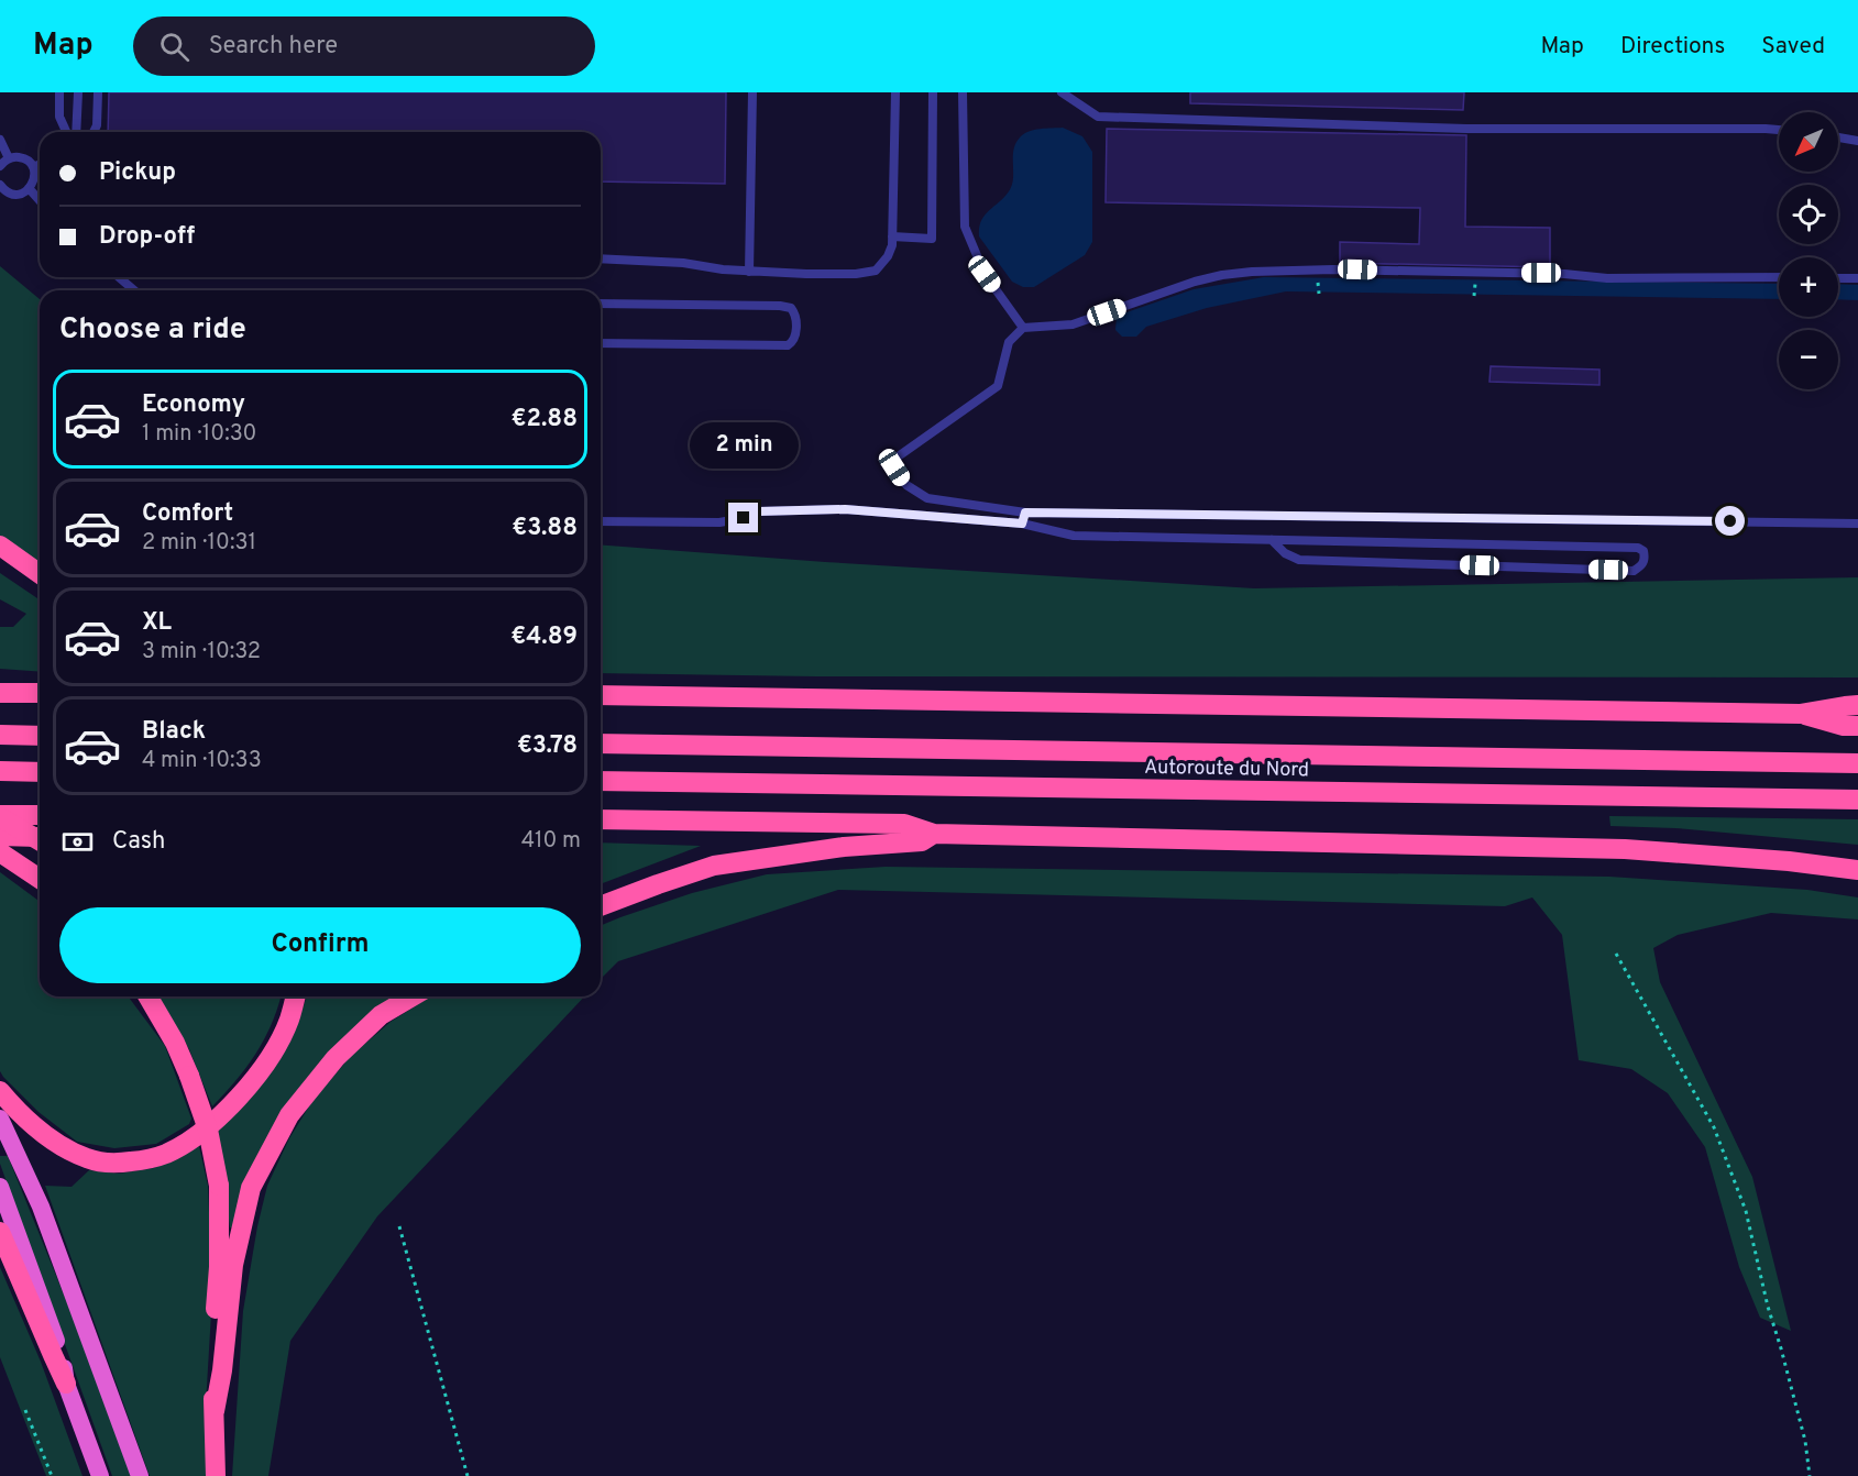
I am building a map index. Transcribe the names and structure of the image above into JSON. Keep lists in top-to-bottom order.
{
  "streets": {
    "highway": ["Autoroute du Nord"]
  },
  "north": "bottom left",
  "page": {
    "header": "Map",
    "search": "Search here",
    "nav": ["Map", "Directions", "Saved"],
    "map_buttons": ["+", "−"],
    "banner": ["Pickup", "Drop-off"],
    "heading": "Choose a ride",
    "list": [
      {
        "name": "Economy",
        "note": "1 min · 10:30",
        "value": "€2.88"
      },
      {
        "name": "Comfort",
        "note": "2 min · 10:31",
        "value": "€3.88"
      },
      {
        "name": "XL",
        "note": "3 min · 10:32",
        "value": "€4.89"
      },
      {
        "name": "Black",
        "note": "4 min · 10:33",
        "value": "€3.78"
      }
    ],
    "bubble": "2 min",
    "pay": ["Cash", "410 m"],
    "buttons": "Confirm"
  }
}
